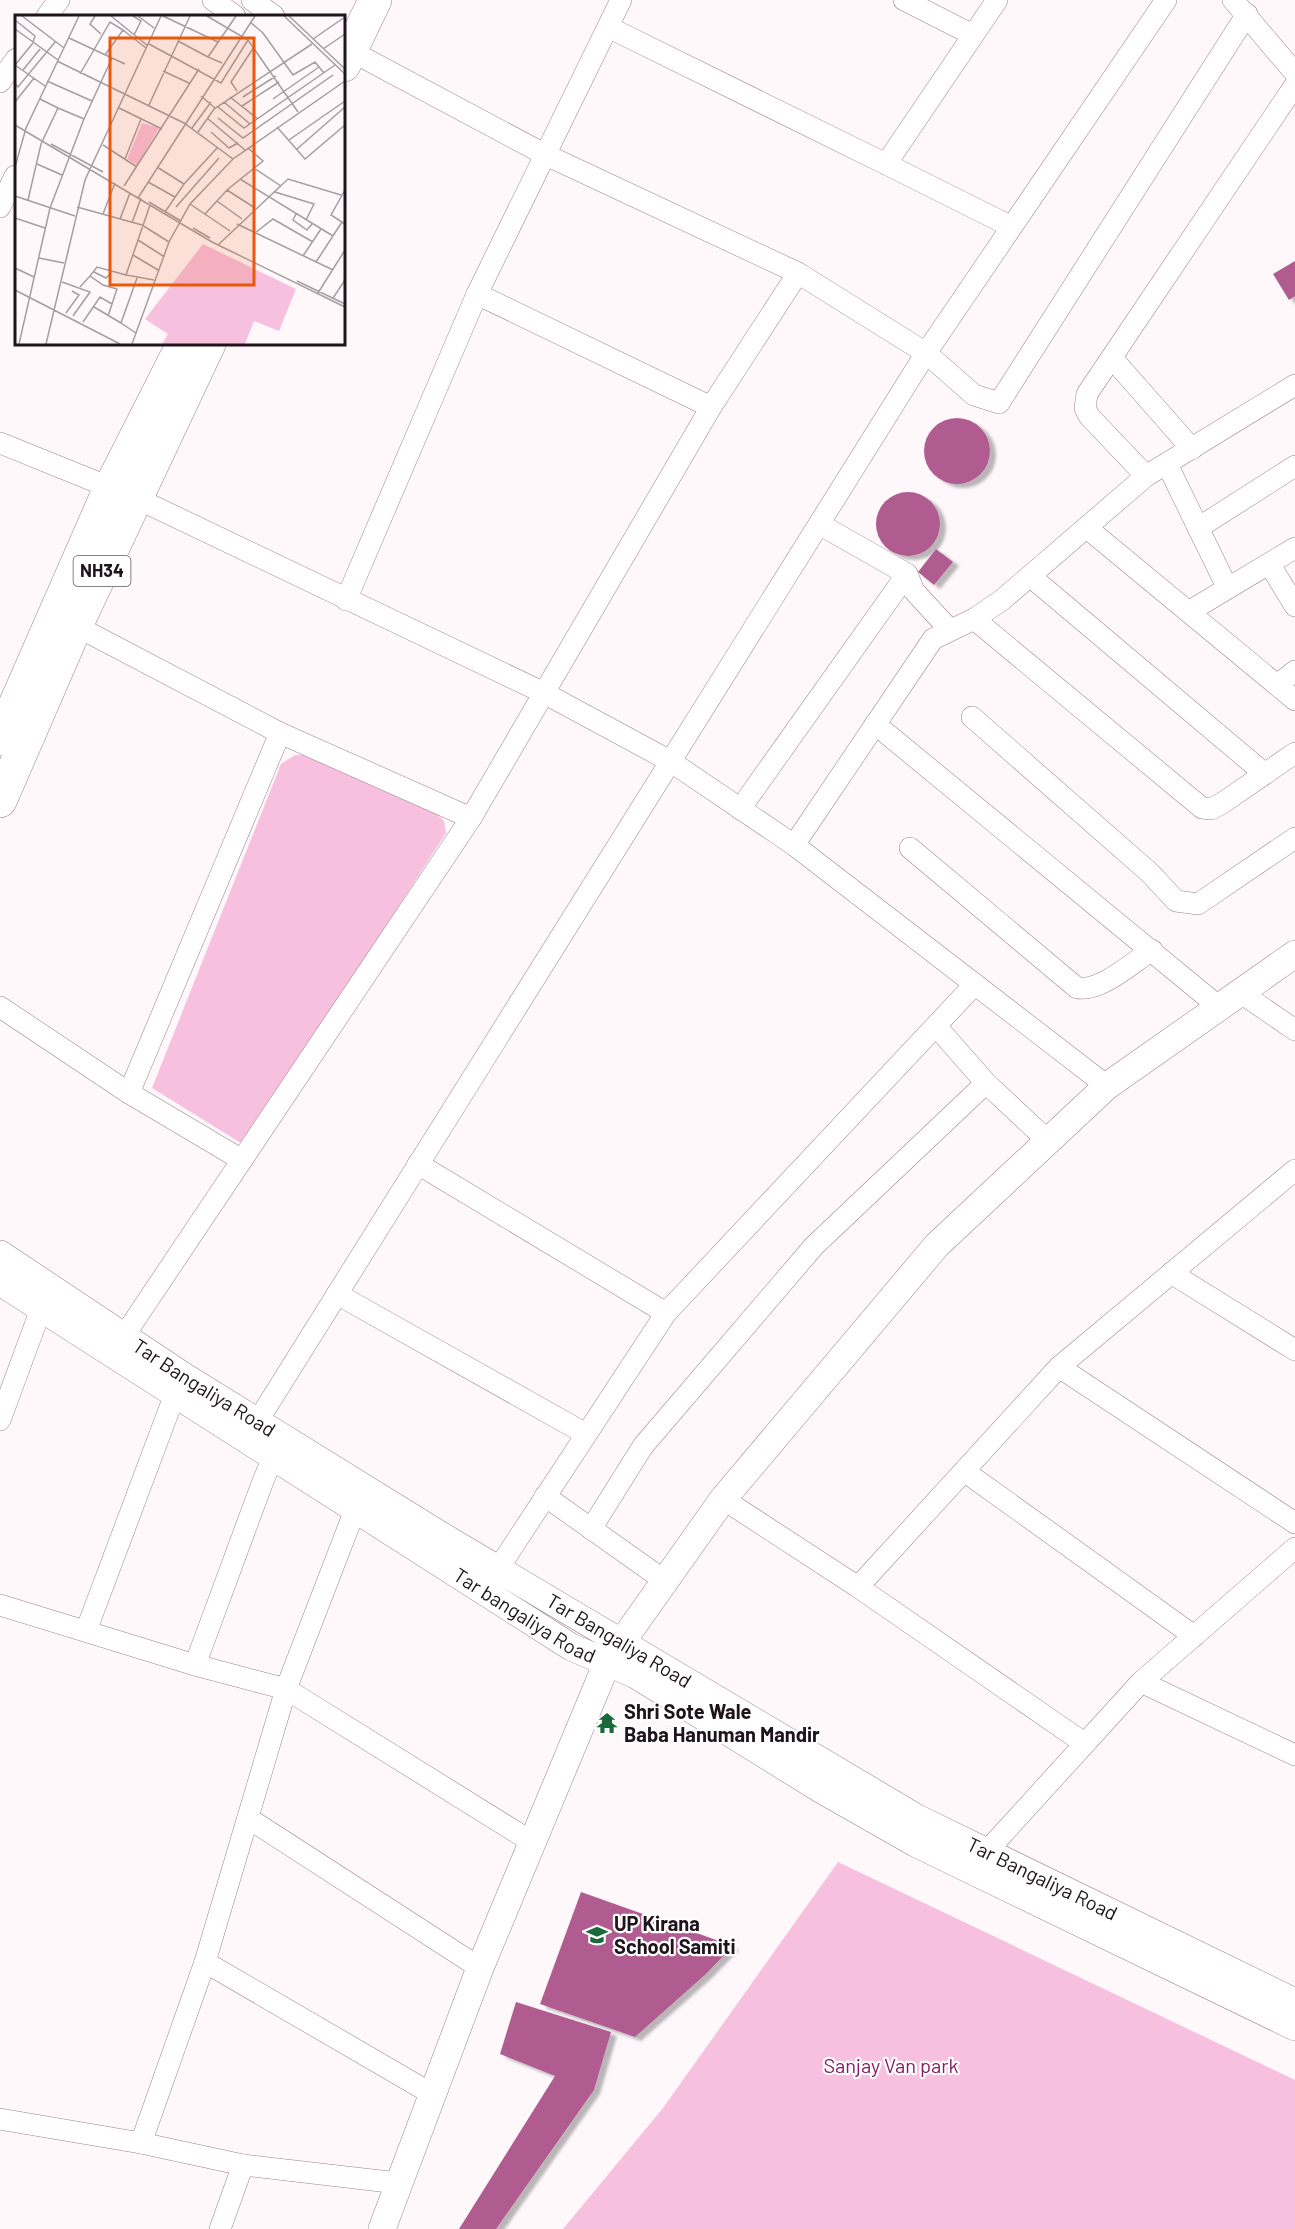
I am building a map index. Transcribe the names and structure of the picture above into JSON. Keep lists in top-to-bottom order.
{
  "streets": {
    "highway": ["NH34"],
    "street": ["Tar Bangaliya Road", "Tar bangaliya Road"]
  },
  "crossings": [
    ["Tar Bangaliya Road", "Tar bangaliya Road"]
  ],
  "parks": ["Sanjay Van park"],
  "places": {
    "temple": ["Shri Sote Wale Baba Hanuman Mandir"],
    "school or university": ["UP Kirana School Samiti"]
  }
}
